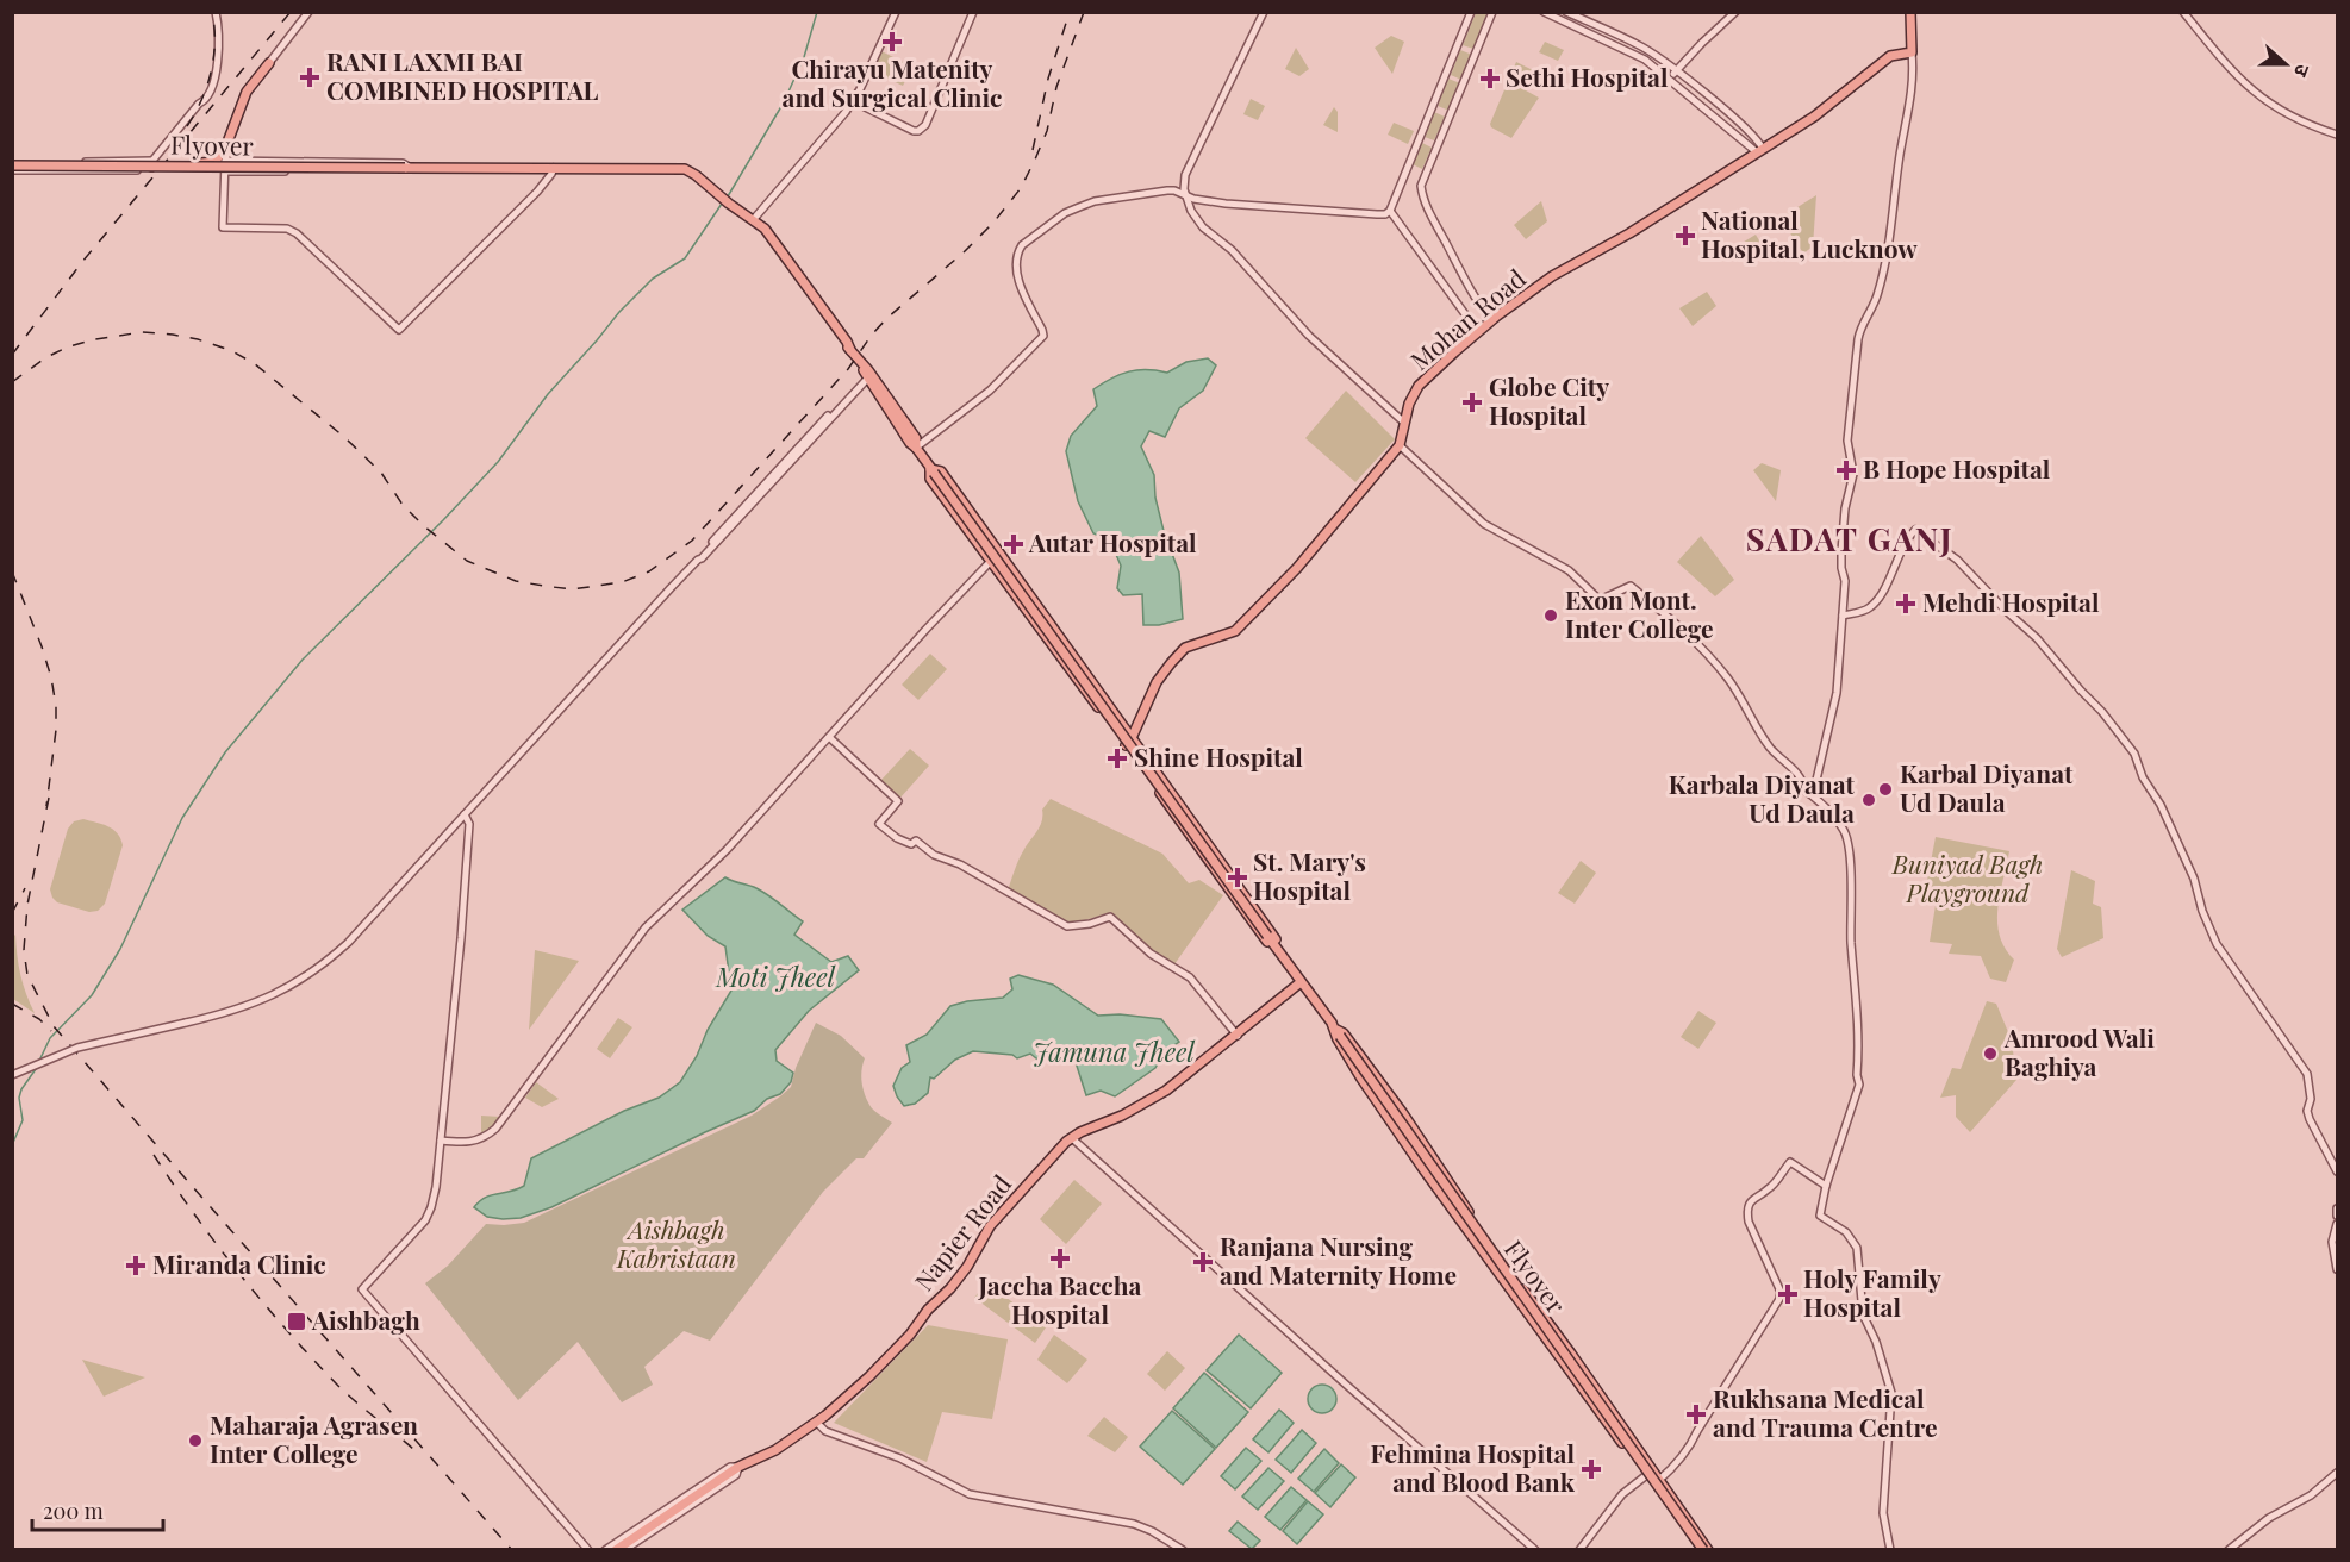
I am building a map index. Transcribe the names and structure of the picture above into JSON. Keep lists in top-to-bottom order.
{
  "streets": {
    "main road": ["Flyover", "Mohan Road", "Napier Road"]
  },
  "districts": ["SADAT GANJ"],
  "water": ["Moti Jheel", "Jamuna Jheel"],
  "parks": ["Buniyad Bagh Playground", "Aishbagh Kabristaan"],
  "places": {
    "health": [
      "Chirayu Matenity and Surgical Clinic",
      "RANI LAXMI BAI COMBINED HOSPITAL",
      "Sethi Hospital",
      "National Hospital, Lucknow",
      "Globe City Hospital",
      "B Hope Hospital",
      "Autar Hospital",
      "Mehdi Hospital",
      "Shine Hospital",
      "St. Mary's Hospital",
      "Jaccha Baccha Hospital",
      "Ranjana Nursing and Maternity Home",
      "Miranda Clinic",
      "Holy Family Hospital",
      "Rukhsana Medical and Trauma Centre",
      "Fehmina Hospital and Blood Bank"
    ],
    "other": [
      "Exon Mont. Inter College",
      "Karbal Diyanat Ud Daula",
      "Karbala Diyanat Ud Daula",
      "Amrood Wali Baghiya",
      "Maharaja Agrasen Inter College"
    ],
    "transit": ["Aishbagh"]
  },
  "scale_bar": "200 m",
  "north": "right"
}
